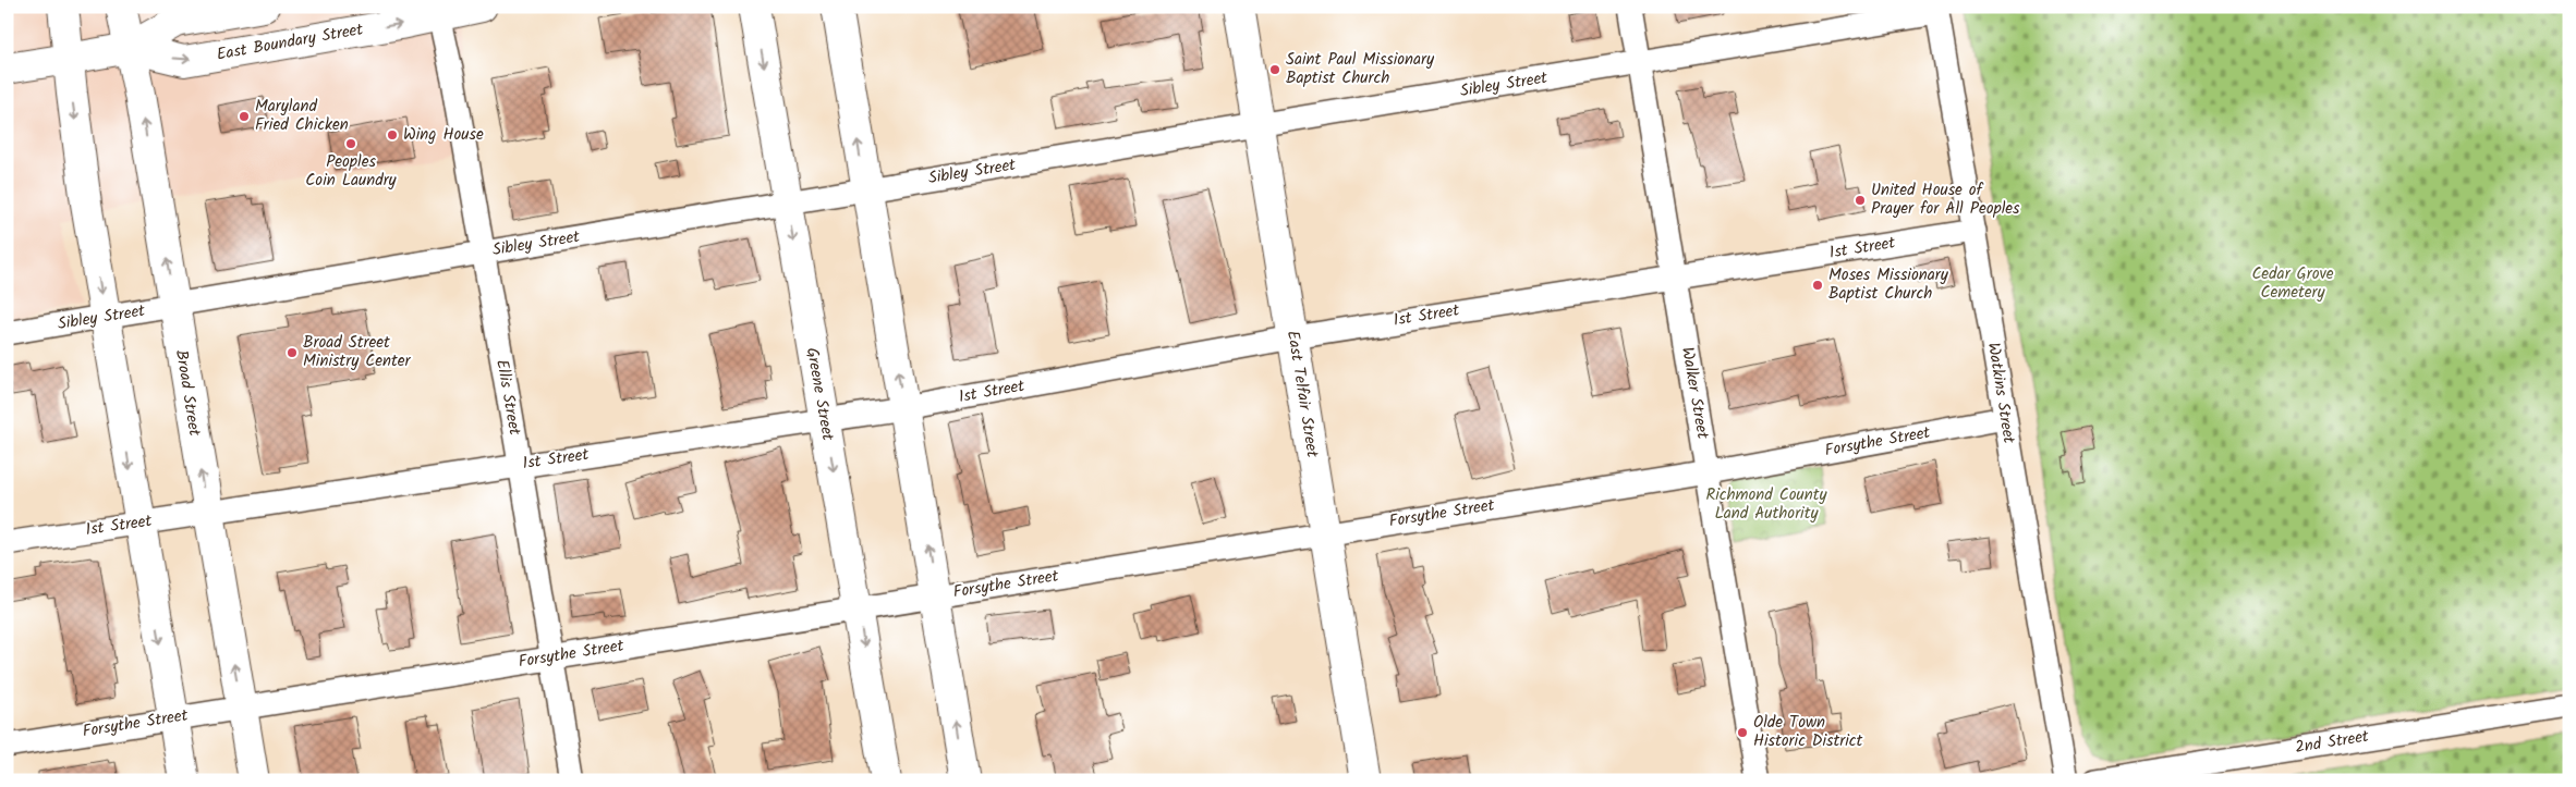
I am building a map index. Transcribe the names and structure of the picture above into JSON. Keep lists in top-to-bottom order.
{
  "streets": {
    "main road": [
      "East Boundary Street",
      "Broad Street",
      "Greene Street",
      "East Telfair Street"
    ],
    "street": [
      "Sibley Street",
      "1st Street",
      "Walker Street",
      "Watkins Street",
      "Ellis Street",
      "Forsythe Street",
      "2nd Street"
    ]
  },
  "crossings": [
    ["East Boundary Street", "Broad Street"],
    ["East Boundary Street", "Ellis Street"],
    ["Sibley Street", "Broad Street"],
    ["Sibley Street", "Walker Street"],
    ["Sibley Street", "Watkins Street"],
    ["Sibley Street", "Greene Street"],
    ["Sibley Street", "East Telfair Street"],
    ["Sibley Street", "Ellis Street"],
    ["1st Street", "Broad Street"],
    ["1st Street", "Walker Street"],
    ["1st Street", "Watkins Street"],
    ["1st Street", "Greene Street"],
    ["1st Street", "East Telfair Street"],
    ["1st Street", "Ellis Street"],
    ["Broad Street", "Forsythe Street"],
    ["Walker Street", "Forsythe Street"],
    ["Watkins Street", "Forsythe Street"],
    ["Greene Street", "Forsythe Street"],
    ["East Telfair Street", "Forsythe Street"],
    ["Ellis Street", "Forsythe Street"]
  ],
  "parks": ["Cedar Grove Cemetery", "Richmond County Land Authority"],
  "places": [
    "Saint Paul Missionary Baptist Church",
    "Maryland Fried Chicken",
    "Wing House",
    "Peoples Coin Laundry",
    "United House of Prayer for All Peoples",
    "Moses Missionary Baptist Church",
    "Broad Street Ministry Center",
    "Olde Town Historic District"
  ]
}
